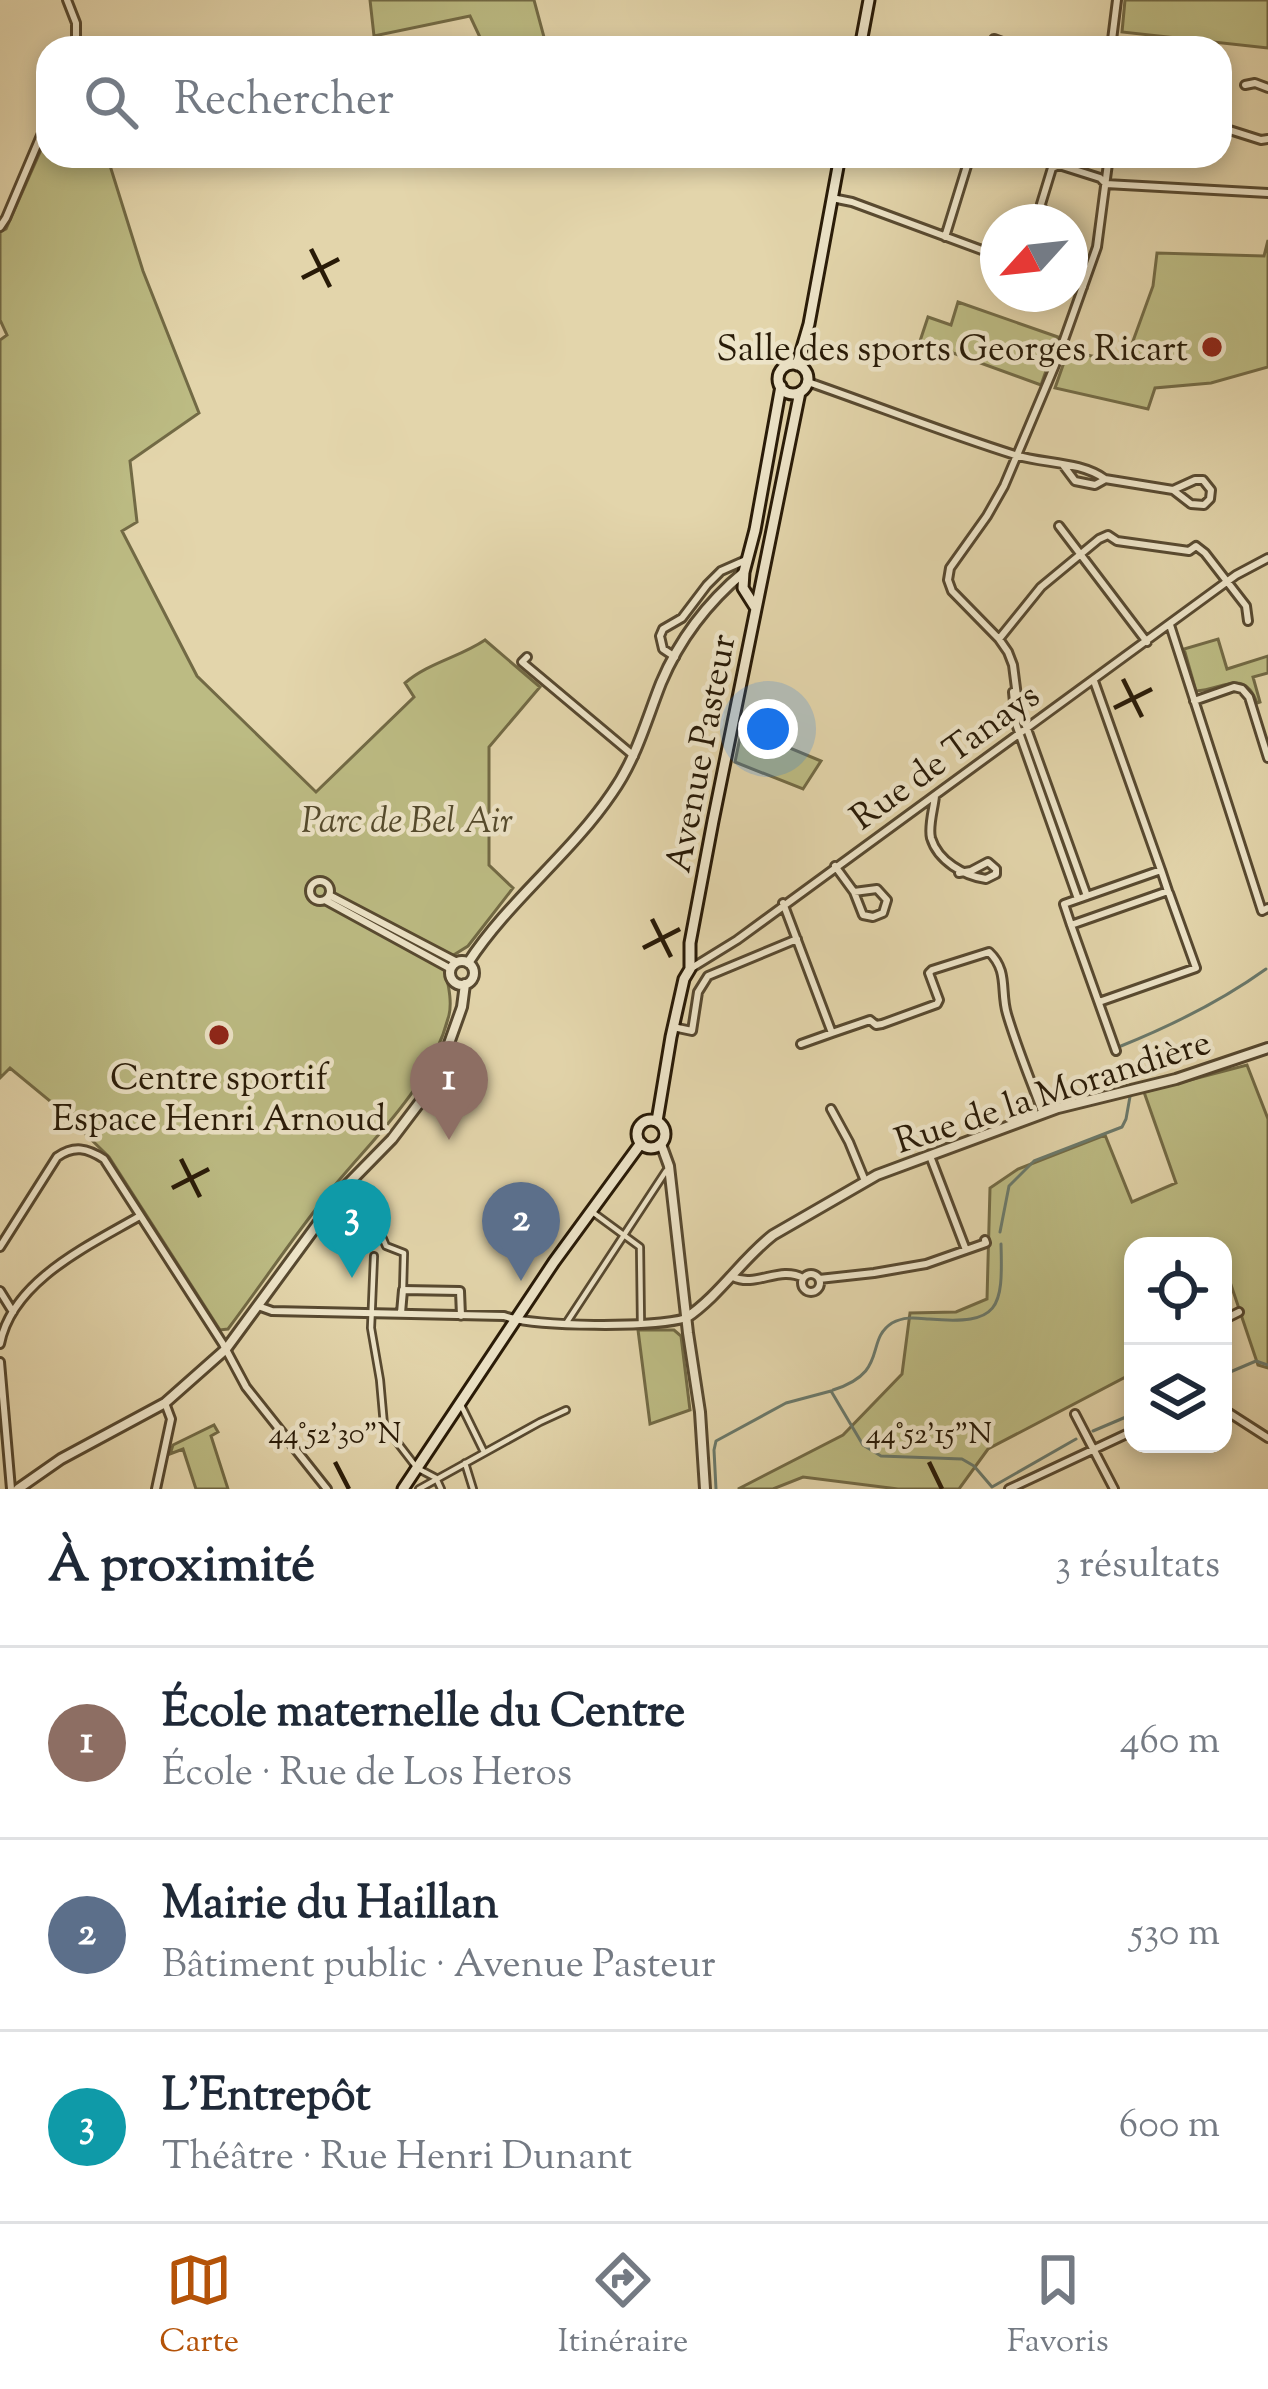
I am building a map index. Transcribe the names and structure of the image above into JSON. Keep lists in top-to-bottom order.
{
  "streets": {
    "main road": ["Avenue Pasteur"],
    "street": ["Rue de Tanays", "Rue de la Morandière"]
  },
  "crossings": [
    ["Avenue Pasteur", "Rue de Tanays"]
  ],
  "parks": ["Parc de Bel Air"],
  "places": ["Salle des sports Georges Ricart", "Centre sportif Espace Henri Arnoud"],
  "north": "bottom left",
  "page": {
    "search": "Rechercher",
    "pins": ["1", "3", "2"],
    "heading": ["À proximité", "3 résultats"],
    "list": [
      {
        "mark": "1",
        "name": "École maternelle du Centre",
        "note": "École · Rue de Los Heros",
        "value": "460 m"
      },
      {
        "mark": "2",
        "name": "Mairie du Haillan",
        "note": "Bâtiment public · Avenue Pasteur",
        "value": "530 m"
      },
      {
        "mark": "3",
        "name": "L’Entrepôt",
        "note": "Théâtre · Rue Henri Dunant",
        "value": "600 m"
      }
    ],
    "nav": ["Carte", "Itinéraire", "Favoris"]
  },
  "coordinates": ["44°52'30\"N", "44°52'15\"N"]
}
